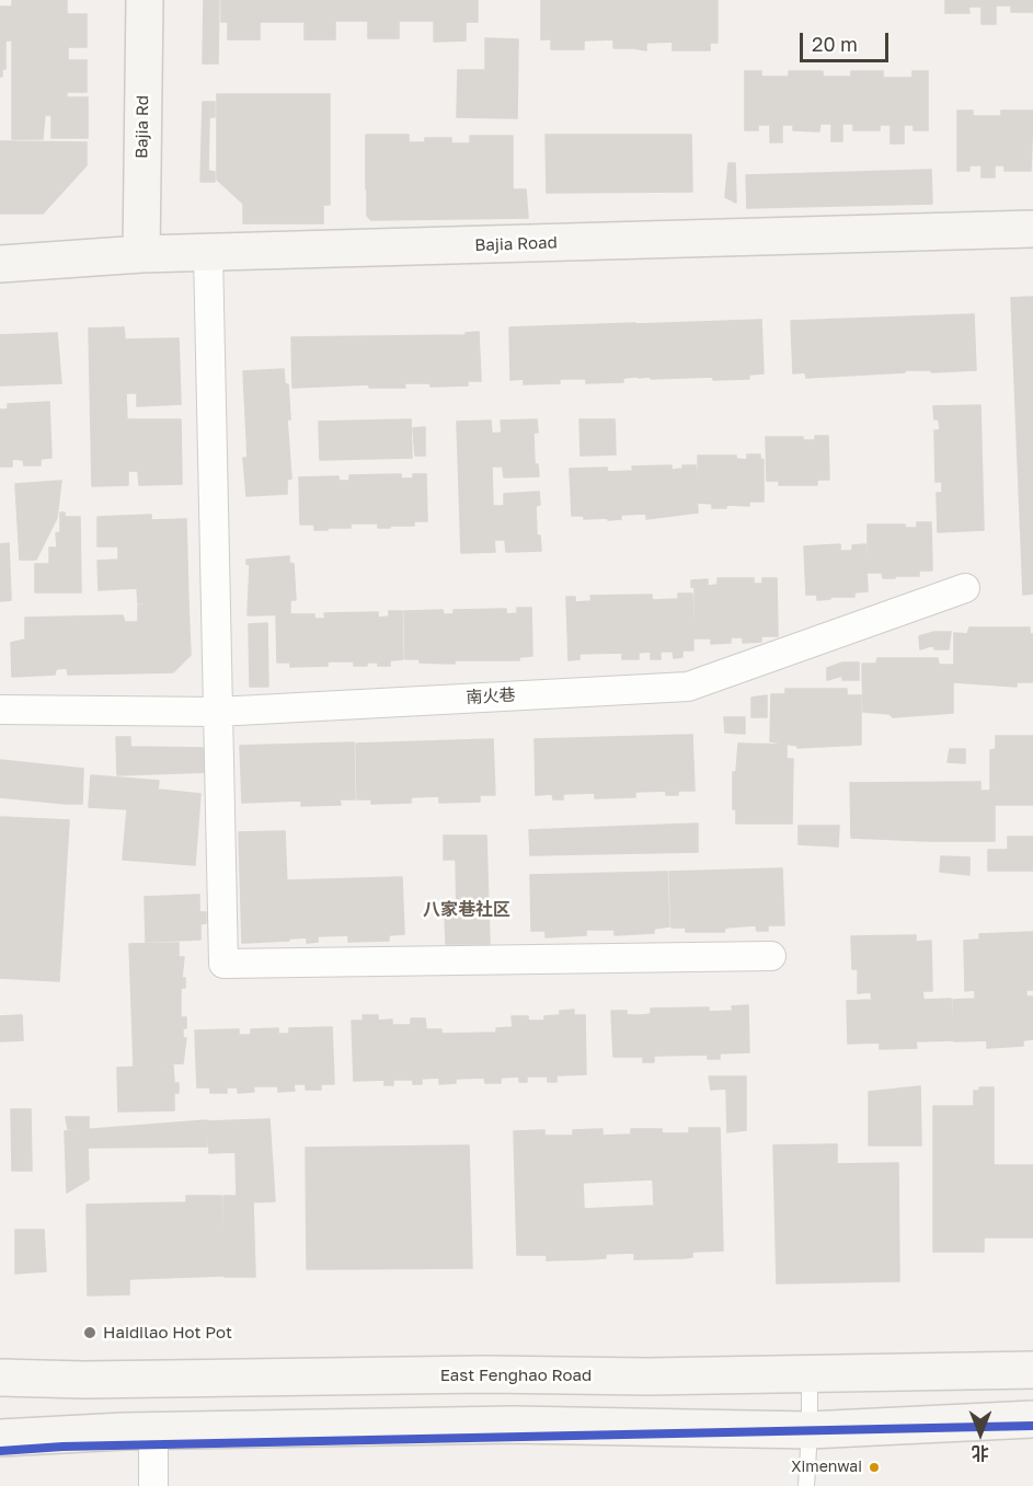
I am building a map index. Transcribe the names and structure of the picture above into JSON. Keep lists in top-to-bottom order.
{
  "streets": {
    "main road": ["Bajia Rd", "Bajia Road", "East Fenghao Road"],
    "street": ["南火巷"]
  },
  "crossings": [
    ["Bajia Rd", "Bajia Road"]
  ],
  "districts": ["八家巷社区"],
  "places": ["Haidilao Hot Pot", "Ximenwai"],
  "scale_bar": "20 m",
  "north": "bottom"
}
